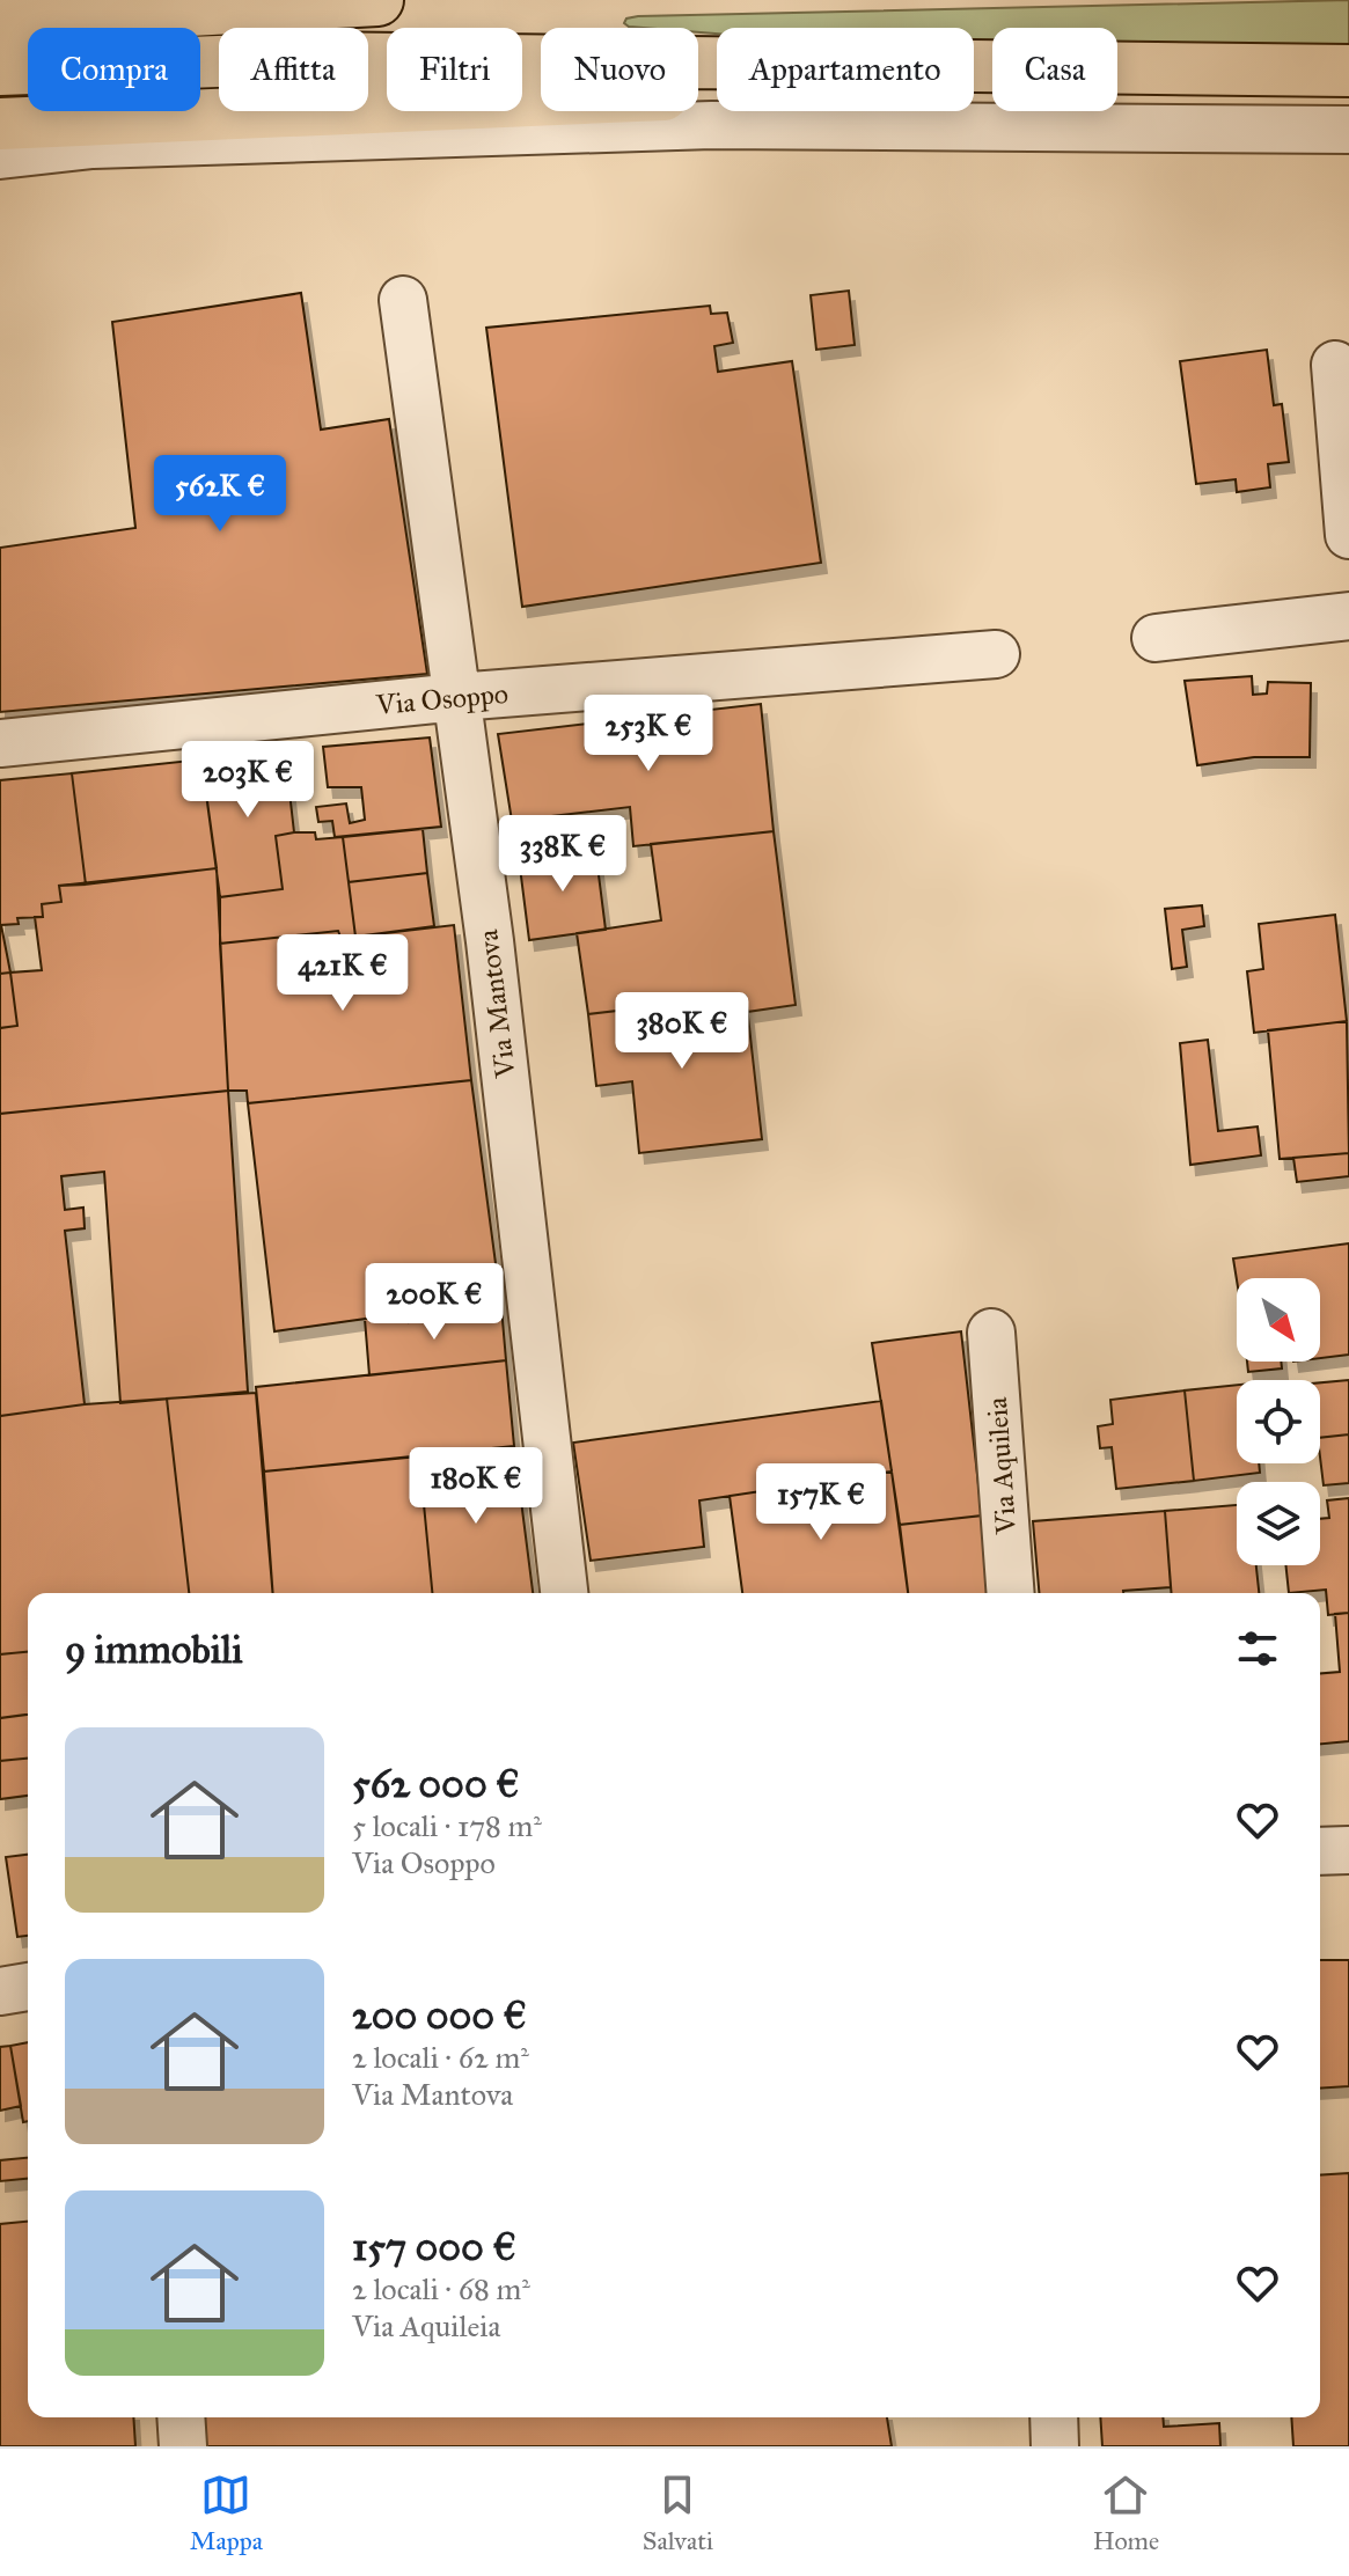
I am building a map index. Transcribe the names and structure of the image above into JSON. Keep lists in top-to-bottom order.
{
  "streets": {
    "street": ["Via Osoppo", "Via Mantova", "Via Aquileia"]
  },
  "crossings": [
    ["Via Osoppo", "Via Mantova"]
  ],
  "north": "bottom right",
  "page": {
    "chip": [
      "Compra",
      "Affitta",
      "Filtri",
      "Nuovo",
      "Appartamento",
      "Casa"
    ],
    "price": [
      "562K €",
      "253K €",
      "203K €",
      "338K €",
      "421K €",
      "380K €",
      "200K €",
      "180K €",
      "157K €"
    ],
    "heading": "9 immobili",
    "list": [
      {
        "name": "562 000 €",
        "note": "5 locali · 178 m² · Via Osoppo"
      },
      {
        "name": "200 000 €",
        "note": "2 locali · 62 m² · Via Mantova"
      },
      {
        "name": "157 000 €",
        "note": "2 locali · 68 m² · Via Aquileia"
      }
    ],
    "tabs": ["Mappa", "Salvati", "Home"]
  }
}
